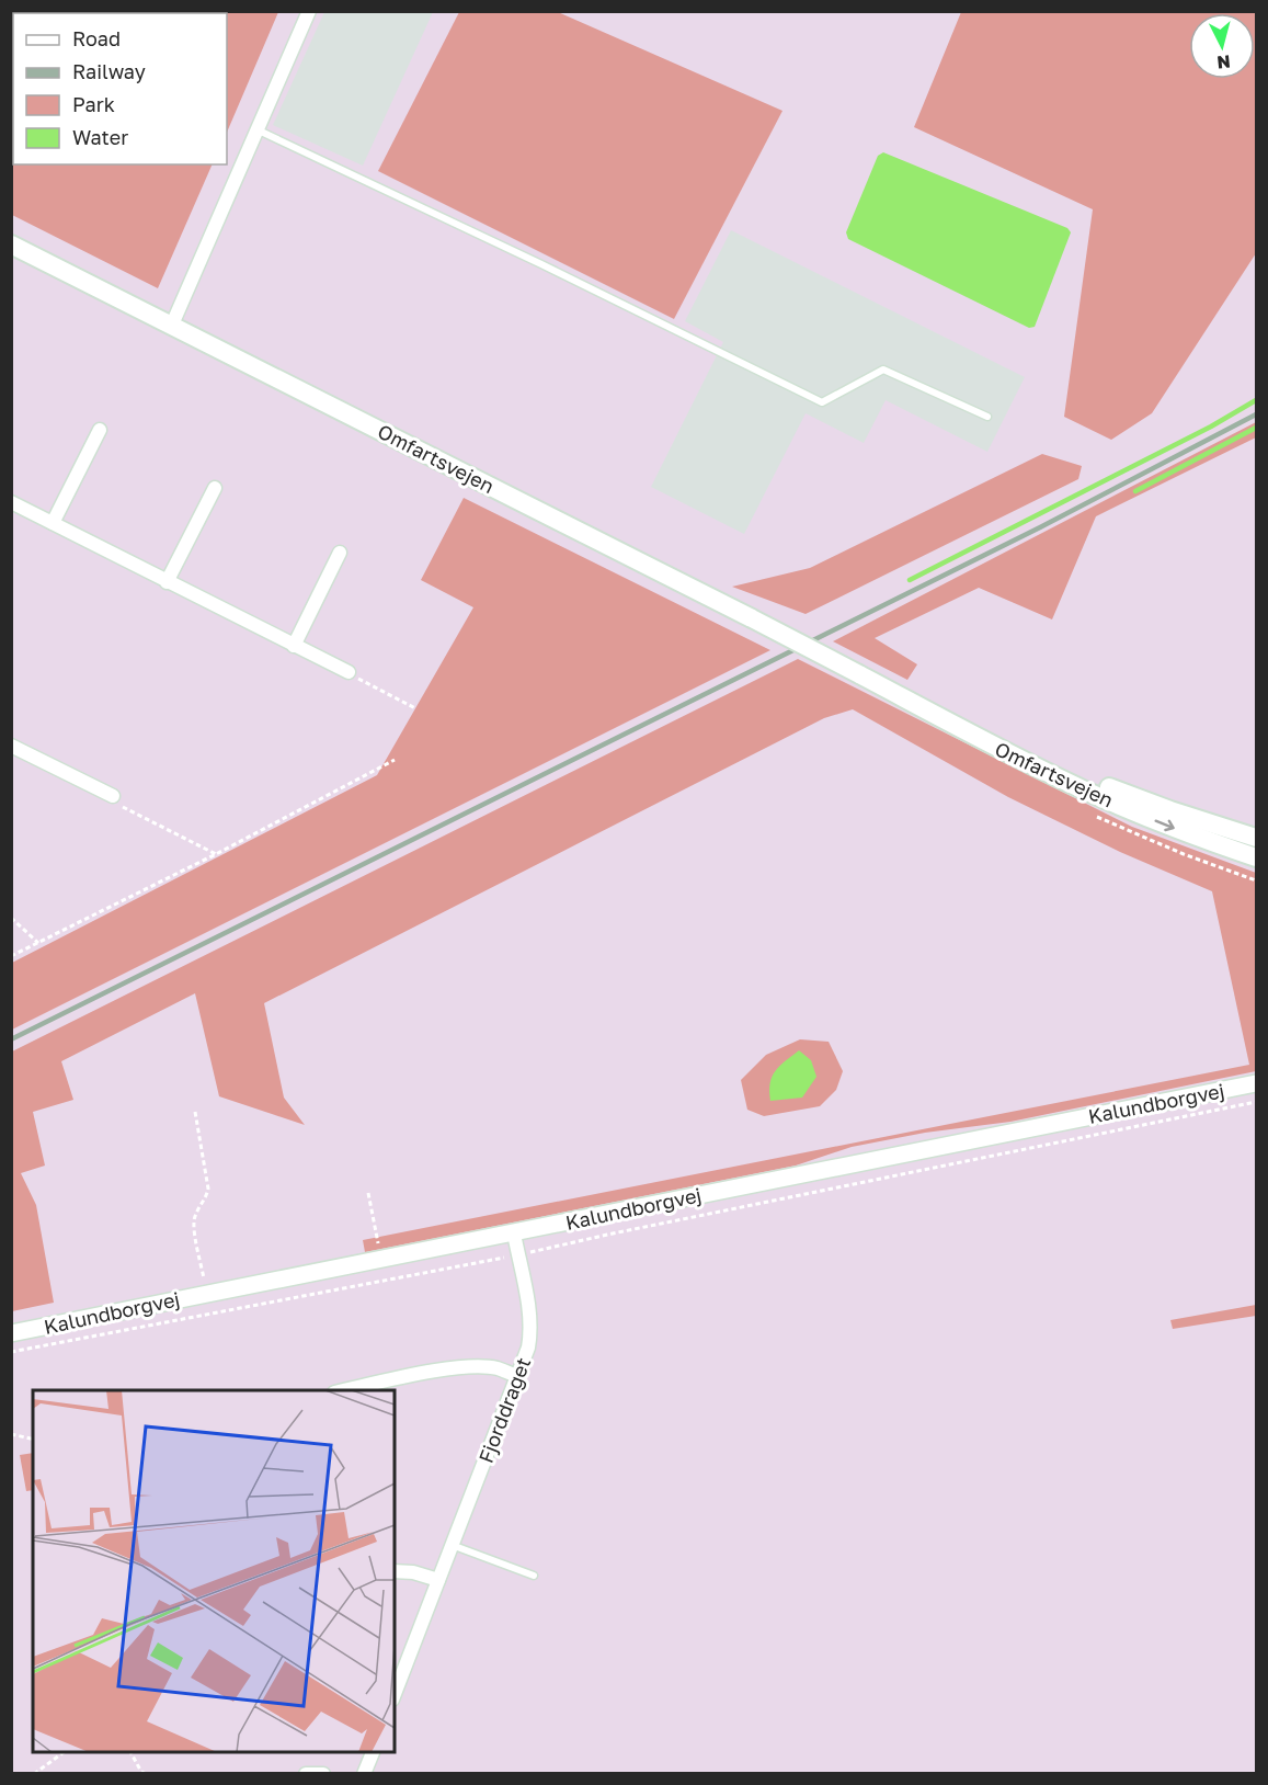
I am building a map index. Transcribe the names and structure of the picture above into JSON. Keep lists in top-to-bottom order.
{
  "streets": {
    "main road": ["Omfartsvejen"],
    "street": ["Kalundborgvej", "Fjorddraget"]
  },
  "crossings": [
    ["Kalundborgvej", "Fjorddraget"]
  ],
  "legend": [
    "Road",
    "Railway",
    "Park",
    "Water"
  ],
  "north": "bottom"
}
